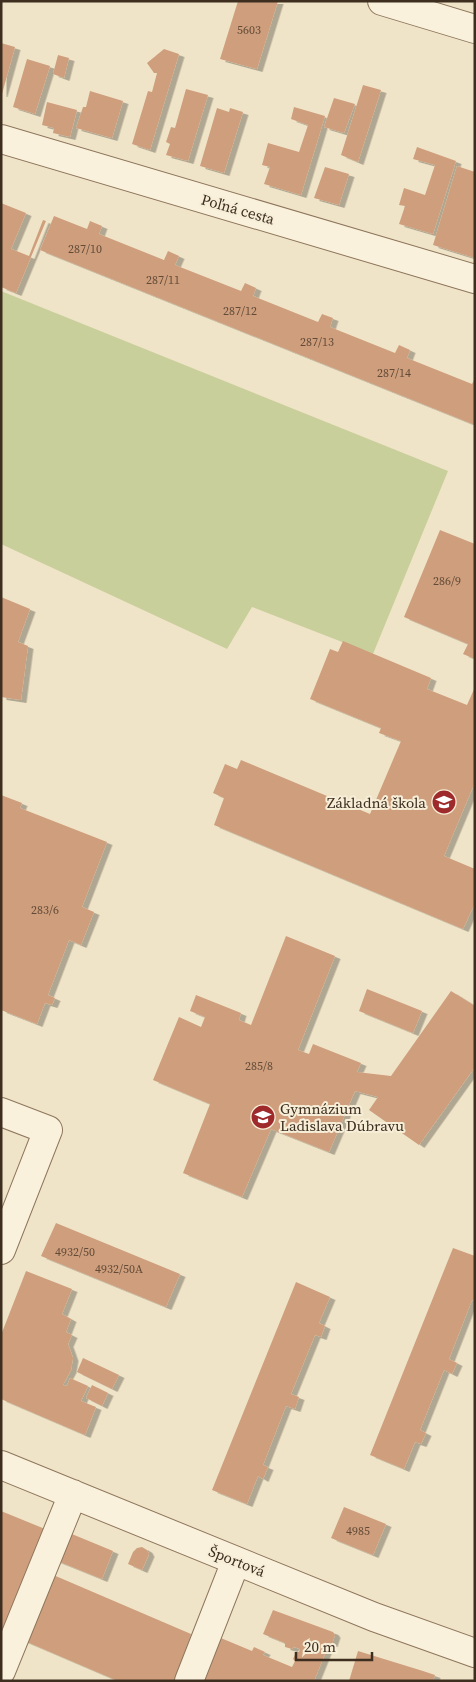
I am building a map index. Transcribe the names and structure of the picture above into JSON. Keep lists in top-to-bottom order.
{
  "streets": {
    "street": ["Poľná cesta", "Športová"]
  },
  "places": {
    "school or university": ["Základná škola", "Gymnázium Ladislava Dúbravu"]
  },
  "house_numbers": [
    "5603",
    "287/10",
    "287/11",
    "287/12",
    "287/13",
    "287/14",
    "286/9",
    "283/6",
    "285/8",
    "4932/50",
    "4932/50A",
    "4985"
  ],
  "scale_bar": "20 m"
}
